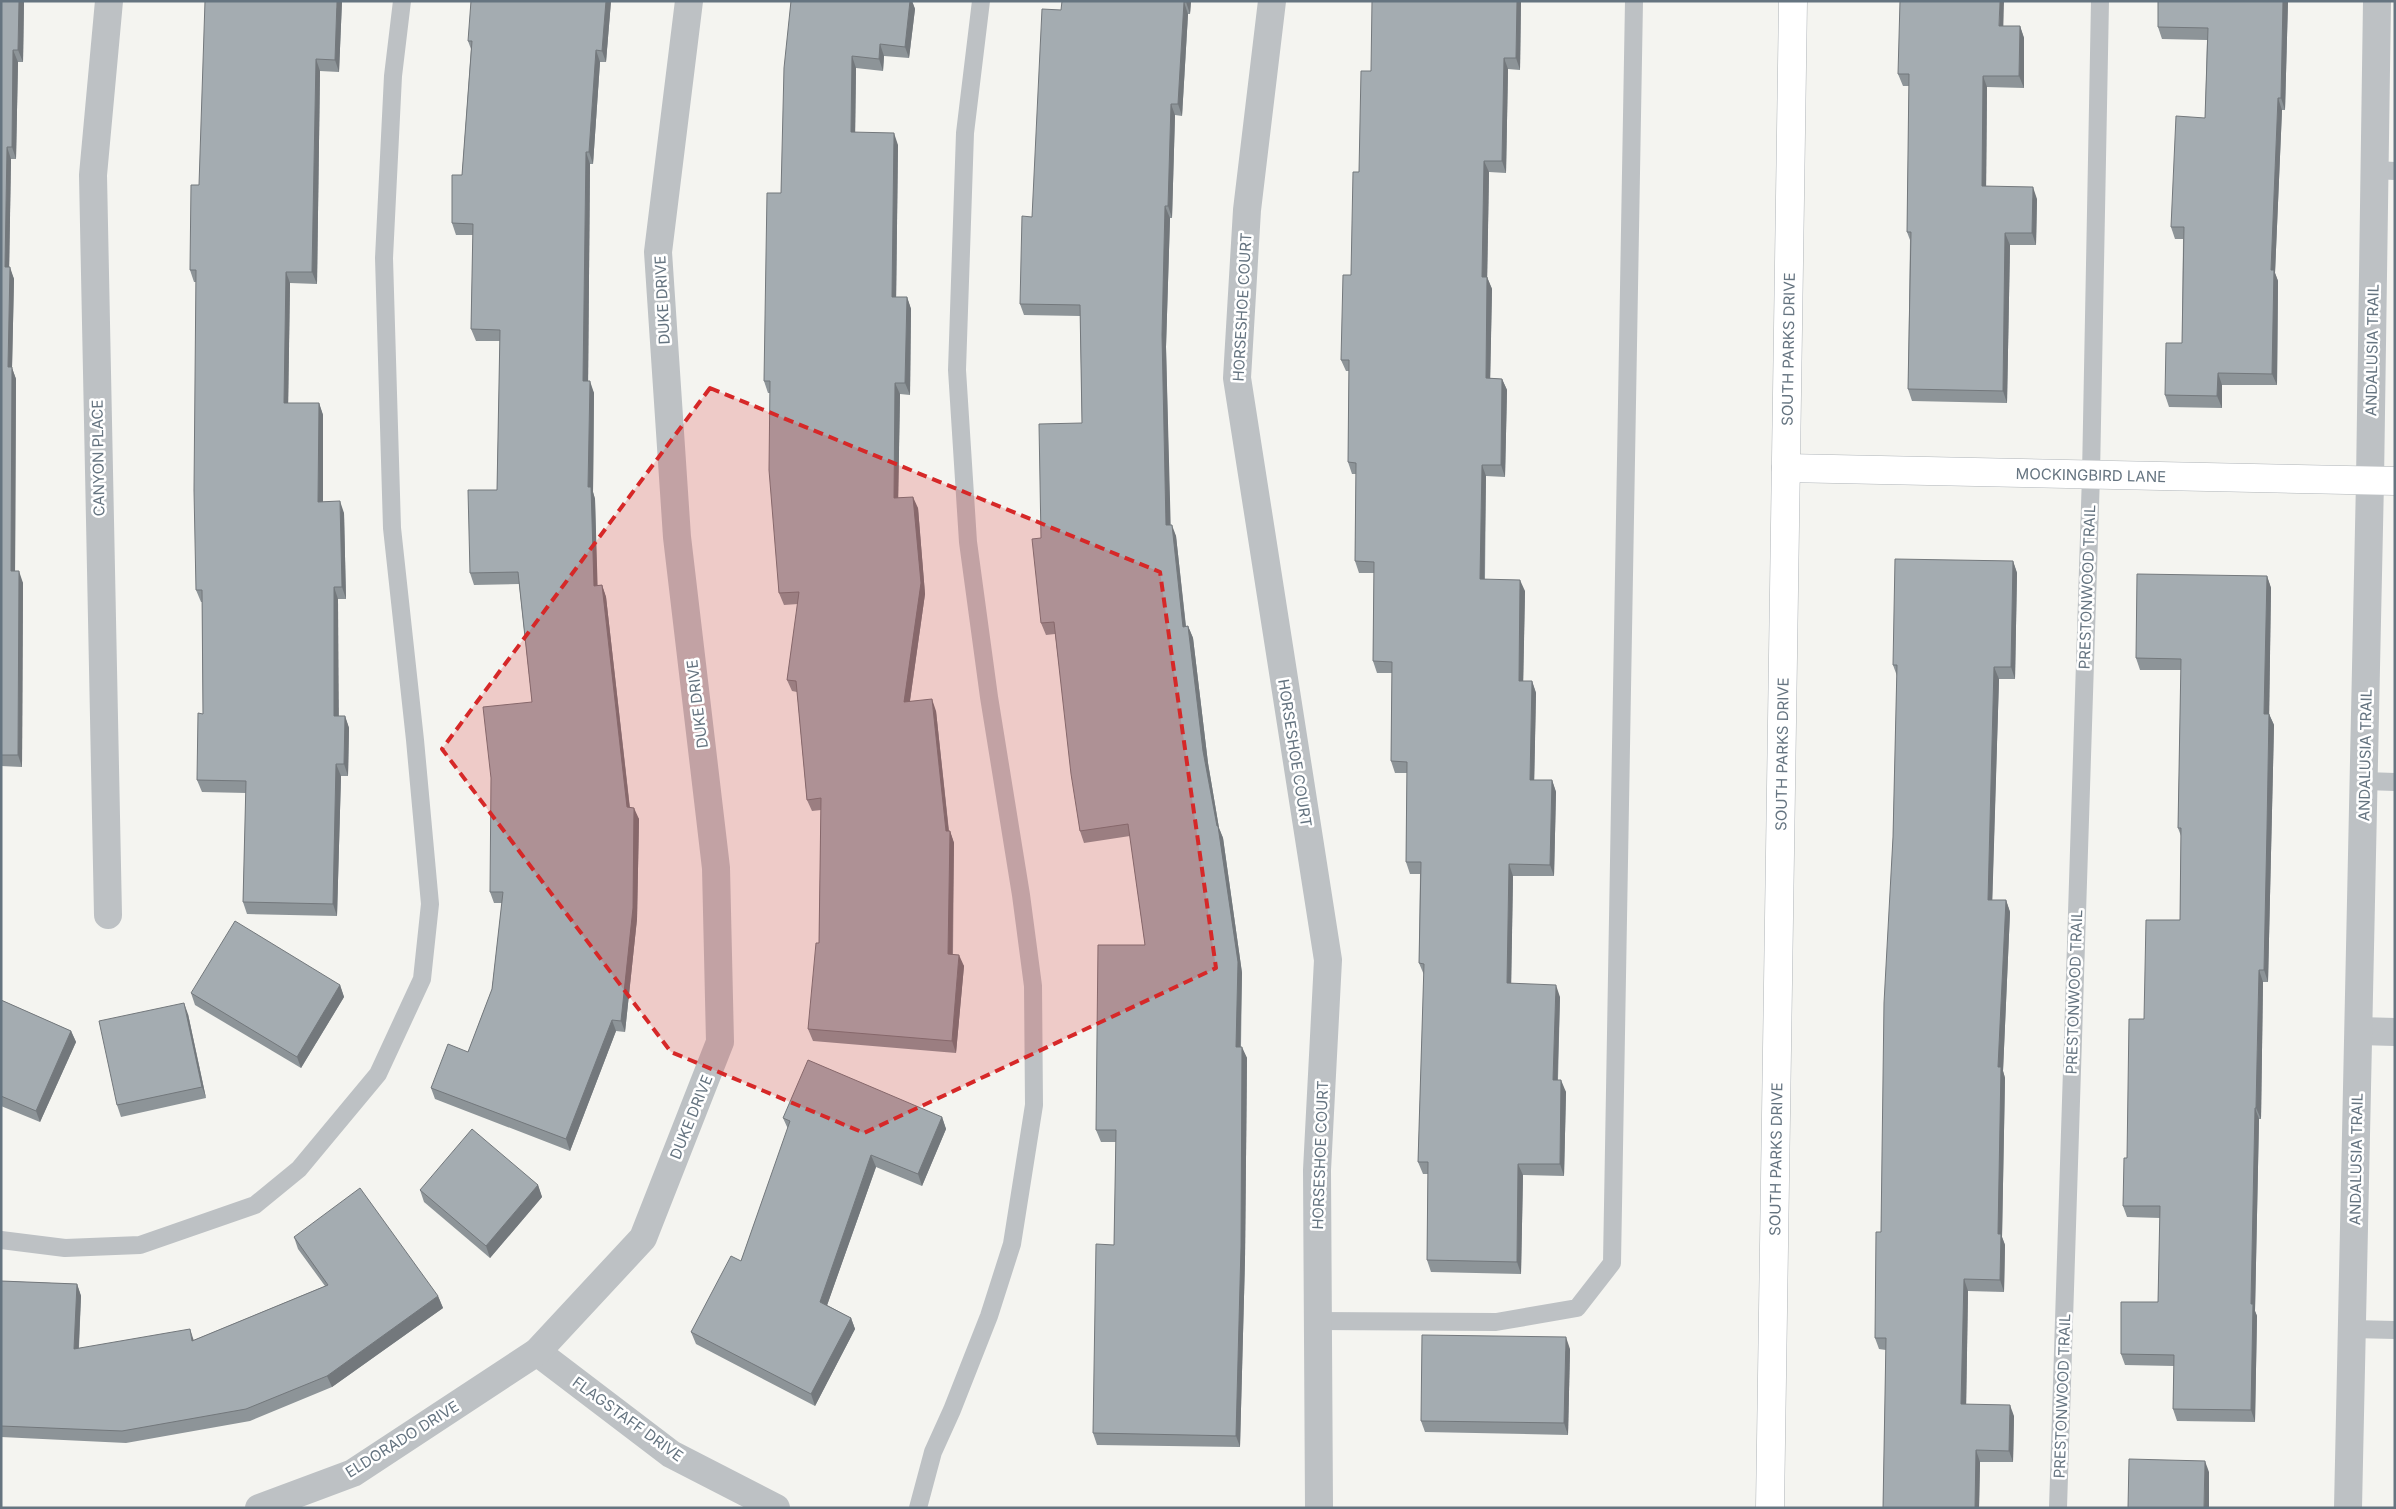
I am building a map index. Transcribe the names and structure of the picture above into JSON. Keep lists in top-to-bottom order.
{
  "streets": {
    "street": [
      "DUKE DRIVE",
      "HORSESHOE COURT",
      "SOUTH PARKS DRIVE",
      "ANDALUSIA TRAIL",
      "CANYON PLACE",
      "MOCKINGBIRD LANE",
      "FLAGSTAFF DRIVE",
      "ELDORADO DRIVE"
    ],
    "lane": ["PRESTONWOOD TRAIL"]
  },
  "crossings": [
    ["DUKE DRIVE", "FLAGSTAFF DRIVE"],
    ["DUKE DRIVE", "ELDORADO DRIVE"],
    ["SOUTH PARKS DRIVE", "MOCKINGBIRD LANE"],
    ["ANDALUSIA TRAIL", "MOCKINGBIRD LANE"],
    ["MOCKINGBIRD LANE", "PRESTONWOOD TRAIL"],
    ["FLAGSTAFF DRIVE", "ELDORADO DRIVE"]
  ]
}
